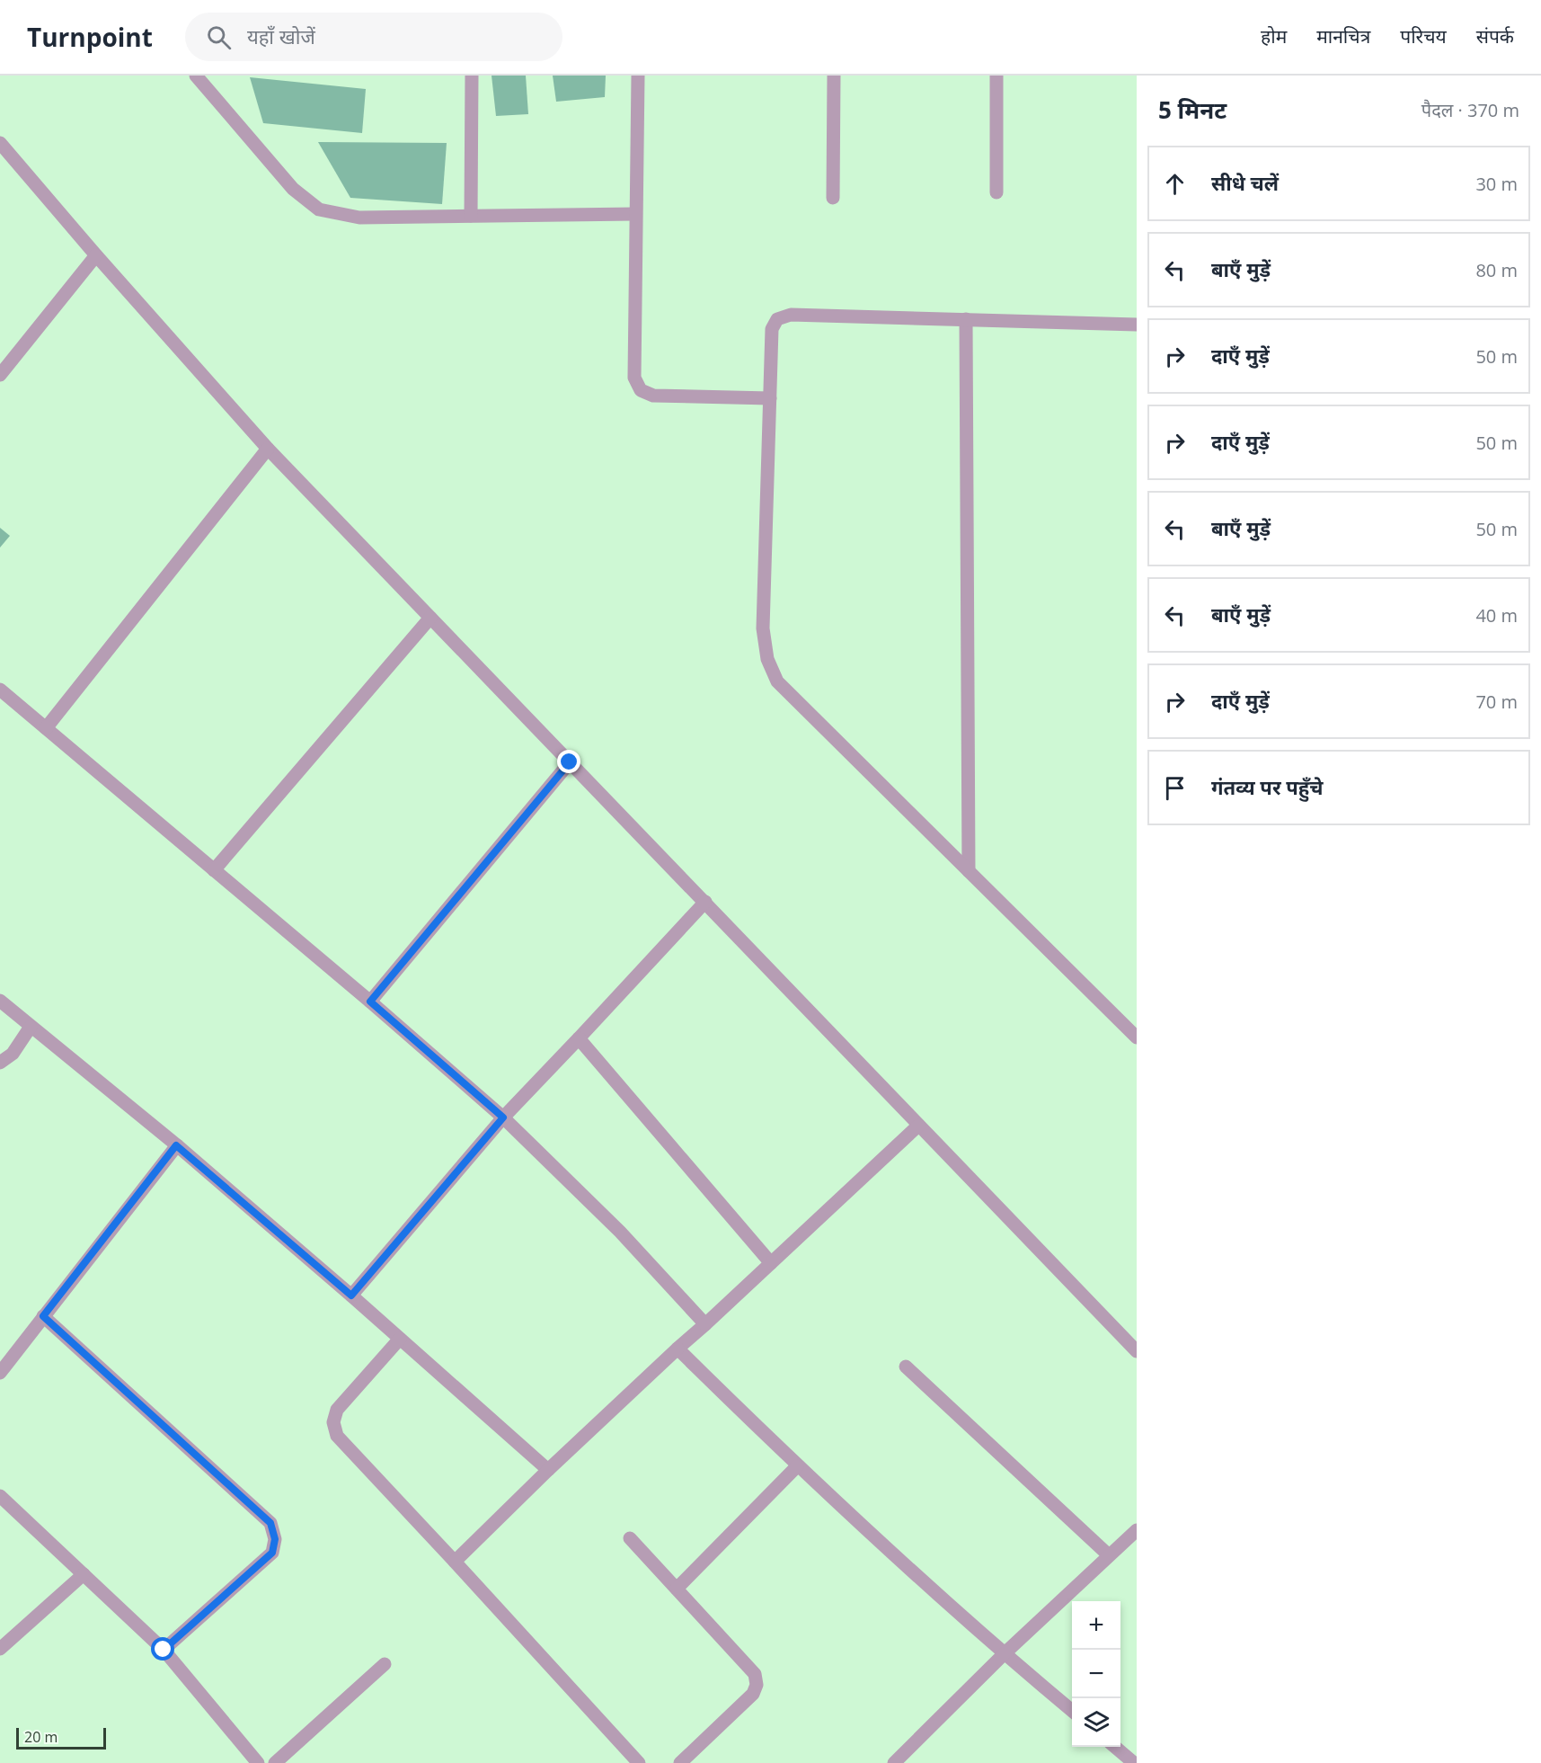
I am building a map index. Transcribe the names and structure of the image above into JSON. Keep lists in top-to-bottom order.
{
  "scale_bar": "20 m",
  "page": {
    "header": "Turnpoint",
    "search": "यहाँ खोजें",
    "nav": [
      "होम",
      "मानचित्र",
      "परिचय",
      "संपर्क"
    ],
    "heading": ["5 मिनट", "पैदल · 370 m"],
    "list": [
      ["सीधे चलें", "30 m"],
      ["बाएँ मुड़ें", "80 m"],
      ["दाएँ मुड़ें", "50 m"],
      ["दाएँ मुड़ें", "50 m"],
      ["बाएँ मुड़ें", "50 m"],
      ["बाएँ मुड़ें", "40 m"],
      ["दाएँ मुड़ें", "70 m"],
      "गंतव्य पर पहुँचे"
    ],
    "map_buttons": ["+", "−"],
    "scale": "20 m"
  }
}
